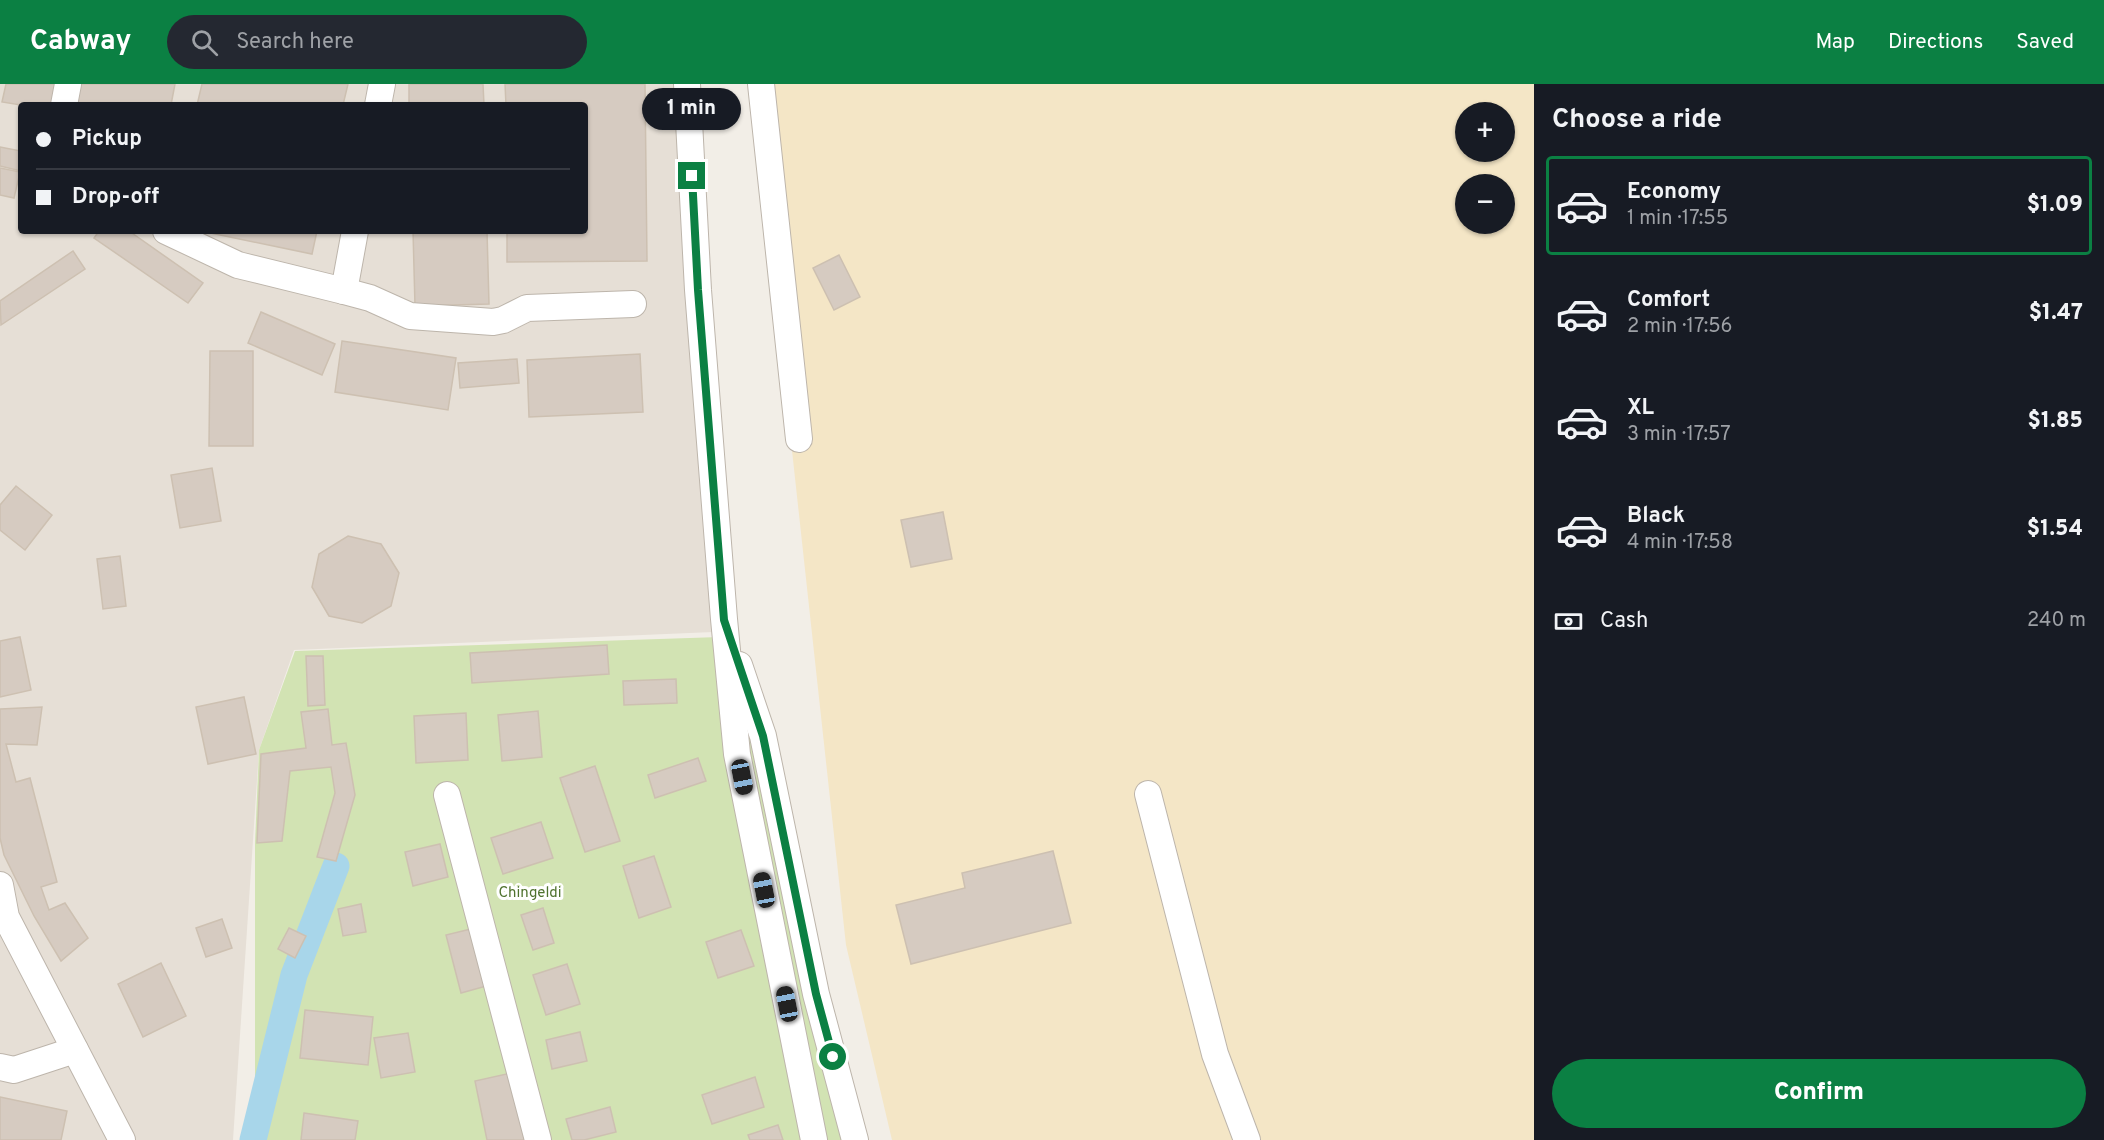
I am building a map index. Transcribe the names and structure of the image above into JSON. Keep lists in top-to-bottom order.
{
  "parks": ["Chingeldi"],
  "page": {
    "header": "Cabway",
    "search": "Search here",
    "nav": ["Map", "Directions", "Saved"],
    "heading": "Choose a ride",
    "bubble": "1 min",
    "map_buttons": ["+", "−"],
    "banner": ["Pickup", "Drop-off"],
    "list": [
      {
        "name": "Economy",
        "note": "1 min · 17:55",
        "value": "$1.09"
      },
      {
        "name": "Comfort",
        "note": "2 min · 17:56",
        "value": "$1.47"
      },
      {
        "name": "XL",
        "note": "3 min · 17:57",
        "value": "$1.85"
      },
      {
        "name": "Black",
        "note": "4 min · 17:58",
        "value": "$1.54"
      }
    ],
    "pay": ["Cash", "240 m"],
    "buttons": "Confirm"
  }
}
